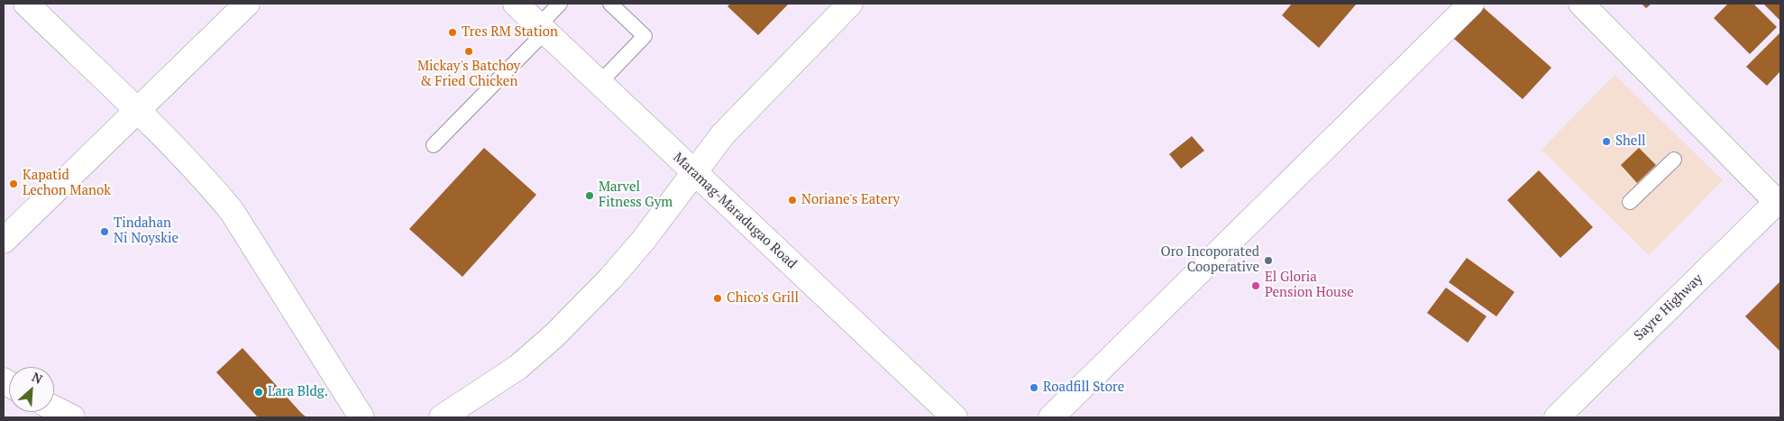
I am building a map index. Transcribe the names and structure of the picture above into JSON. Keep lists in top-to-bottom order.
{
  "streets": {
    "main road": ["Maramag-Maradugao Road", "Sayre Highway"]
  },
  "places": [
    "Tres RM Station",
    "Mickay's Batchoy & Fried Chicken",
    "Shell",
    "Kapatid Lechon Manok",
    "Marvel Fitness Gym",
    "Noriane's Eatery",
    "Tindahan Ni Noyskie",
    "Oro Incoporated Cooperative",
    "El Gloria Pension House",
    "Chico's Grill",
    "Roadfill Store",
    "Lara Bldg."
  ],
  "north": "top right"
}
